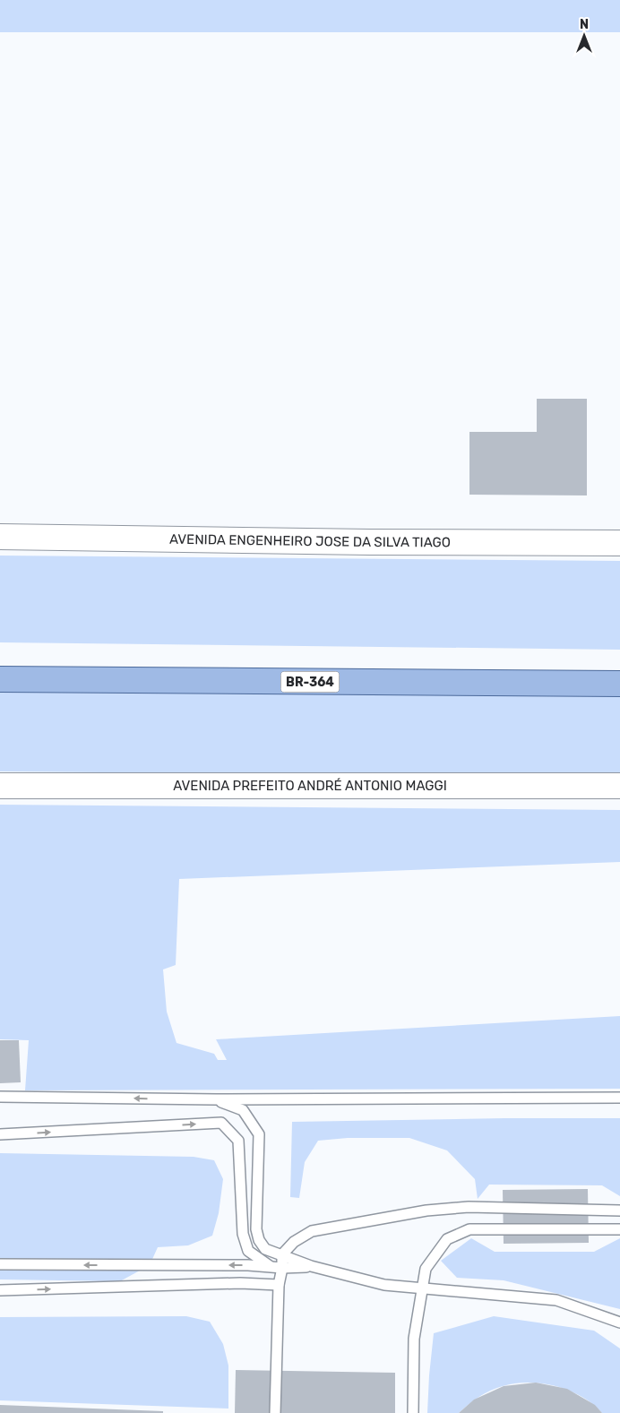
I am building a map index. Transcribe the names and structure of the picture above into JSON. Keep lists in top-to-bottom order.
{
  "streets": {
    "main road": ["BR-364"],
    "street": ["AVENIDA ENGENHEIRO JOSE DA SILVA TIAGO", "AVENIDA PREFEITO ANDRÉ ANTONIO MAGGI"]
  },
  "north": "top"
}
